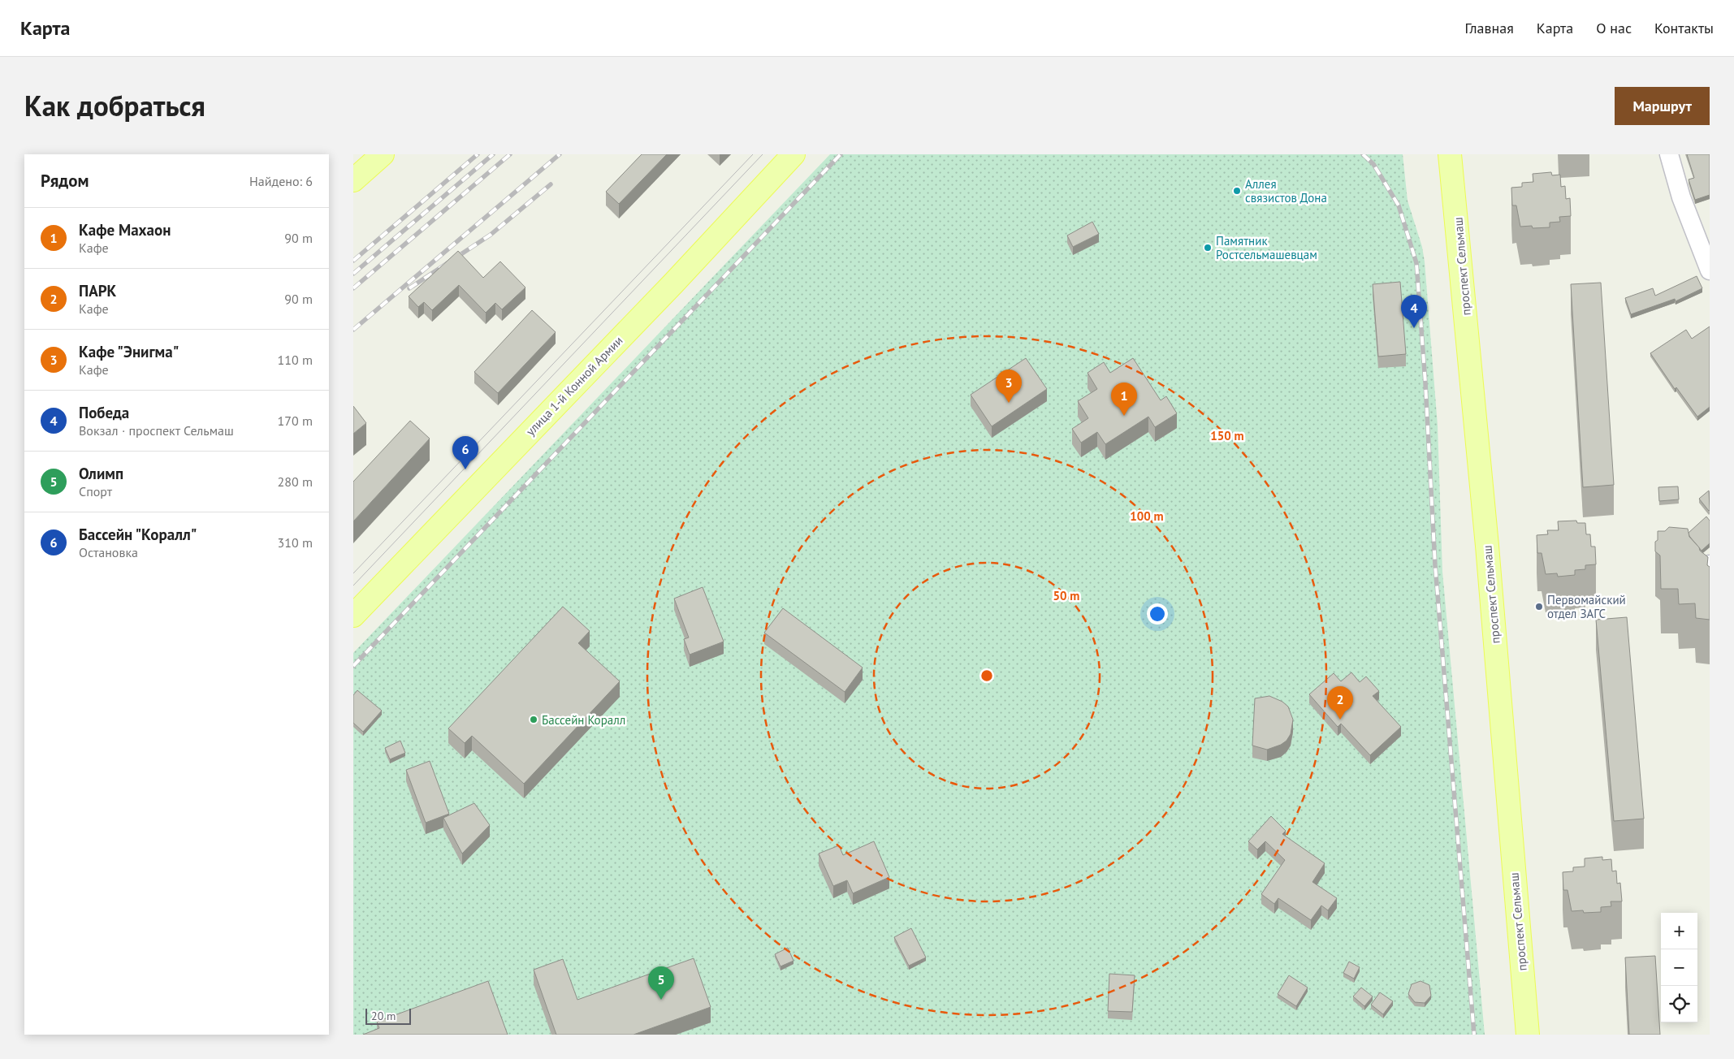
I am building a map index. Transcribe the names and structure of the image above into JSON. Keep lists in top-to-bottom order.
{
  "streets": {
    "main road": ["проспект Сельмаш", "улица 1-й Конной Армии"]
  },
  "places": [
    "Аллея связистов Дона",
    "Памятник Ростсельмашевцам",
    "Первомайский отдел ЗАГС",
    "Бассейн Коралл"
  ],
  "scale_bar": "20 m",
  "page": {
    "header": "Карта",
    "nav": [
      "Главная",
      "Карта",
      "О нас",
      "Контакты"
    ],
    "title": "Как добраться",
    "buttons": "Маршрут",
    "heading": ["Рядом", "Найдено: 6"],
    "list": [
      {
        "mark": "1",
        "name": "Кафе Махаон",
        "note": "Кафе",
        "value": "90 m"
      },
      {
        "mark": "2",
        "name": "ПАРК",
        "note": "Кафе",
        "value": "90 m"
      },
      {
        "mark": "3",
        "name": "Кафе \"Энигма\"",
        "note": "Кафе",
        "value": "110 m"
      },
      {
        "mark": "4",
        "name": "Победа",
        "note": "Вокзал · проспект Сельмаш",
        "value": "170 m"
      },
      {
        "mark": "5",
        "name": "Олимп",
        "note": "Спорт",
        "value": "280 m"
      },
      {
        "mark": "6",
        "name": "Бассейн \"Коралл\"",
        "note": "Остановка",
        "value": "310 m"
      }
    ],
    "pins": [
      "4",
      "3",
      "1",
      "6",
      "2",
      "5"
    ],
    "map_buttons": ["+", "−"],
    "scale": "20 m"
  },
  "rings": ["150 m", "100 m", "50 m"]
}
